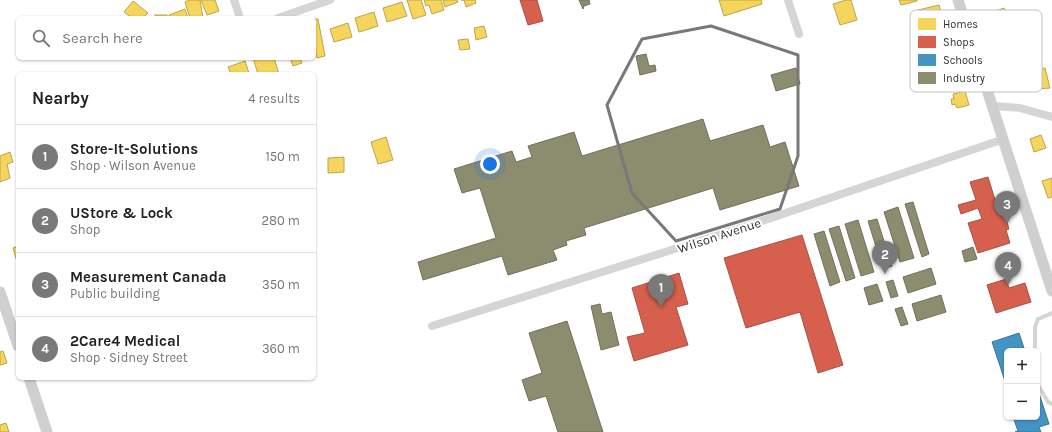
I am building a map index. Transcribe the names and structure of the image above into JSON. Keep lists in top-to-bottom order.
{
  "streets": {
    "street": ["Wilson Avenue"]
  },
  "legend": [
    "Homes",
    "Shops",
    "Schools",
    "Industry"
  ],
  "page": {
    "search": "Search here",
    "heading": ["Nearby", "4 results"],
    "list": [
      {
        "mark": "1",
        "name": "Store-It-Solutions",
        "note": "Shop · Wilson Avenue",
        "value": "150 m"
      },
      {
        "mark": "2",
        "name": "UStore & Lock",
        "note": "Shop",
        "value": "280 m"
      },
      {
        "mark": "3",
        "name": "Measurement Canada",
        "note": "Public building",
        "value": "350 m"
      },
      {
        "mark": "4",
        "name": "2Care4 Medical",
        "note": "Shop · Sidney Street",
        "value": "360 m"
      }
    ],
    "pins": [
      "3",
      "2",
      "4",
      "1"
    ],
    "map_buttons": ["+", "−"]
  }
}
